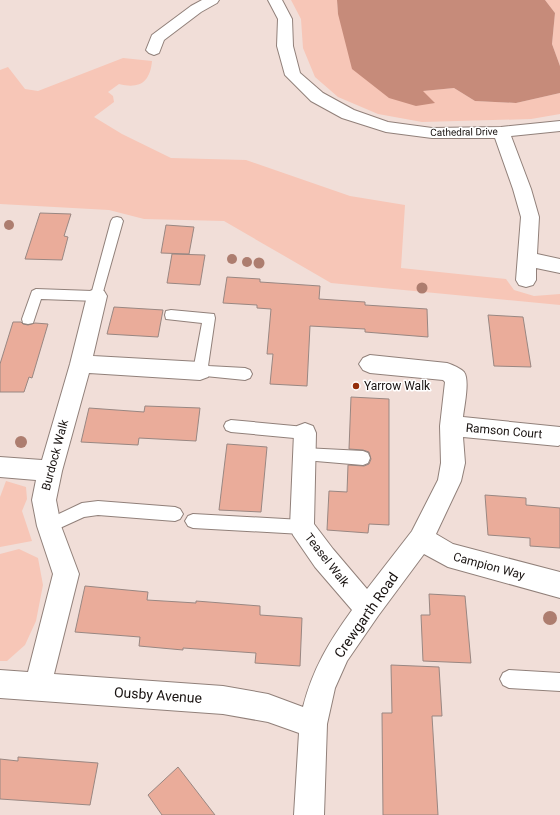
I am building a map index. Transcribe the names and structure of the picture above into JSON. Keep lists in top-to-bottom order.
{
  "streets": {
    "street": [
      "Cathedral Drive",
      "Ramson Court",
      "Burdock Walk",
      "Teasel Walk",
      "Campion Way",
      "Crewgarth Road",
      "Ousby Avenue"
    ]
  },
  "crossings": [
    ["Burdock Walk", "Ousby Avenue"],
    ["Teasel Walk", "Crewgarth Road"],
    ["Campion Way", "Crewgarth Road"],
    ["Crewgarth Road", "Ousby Avenue"]
  ],
  "places": ["Yarrow Walk"]
}
